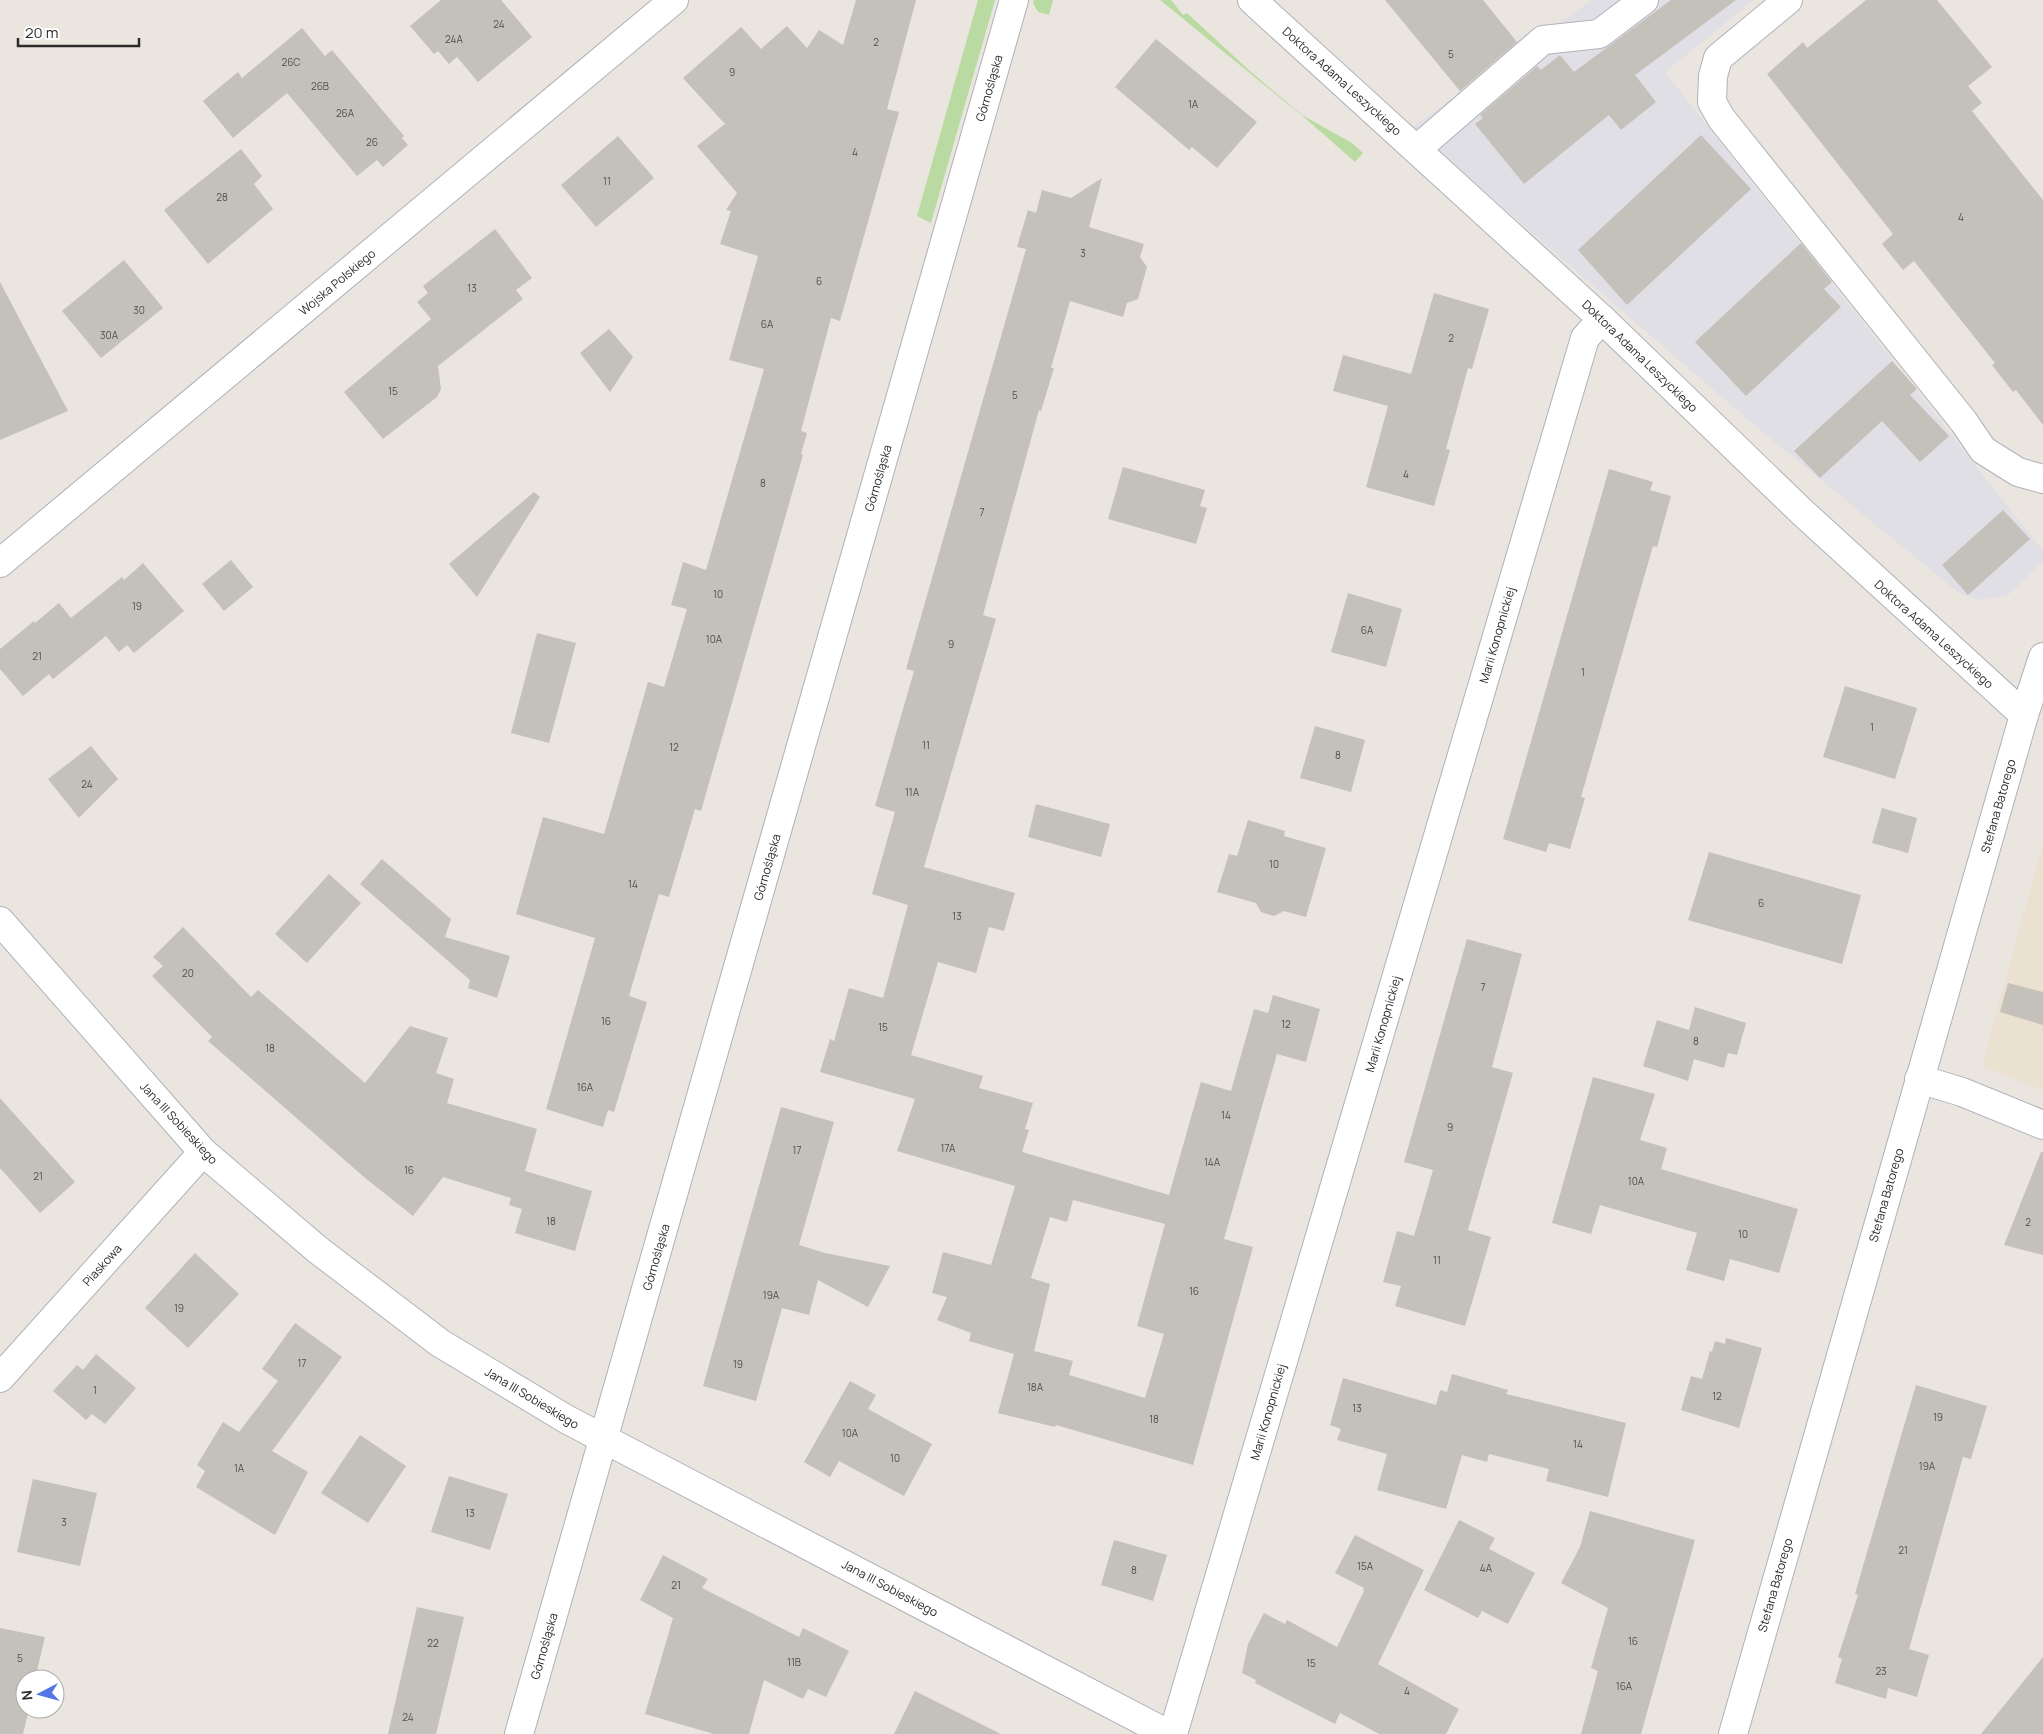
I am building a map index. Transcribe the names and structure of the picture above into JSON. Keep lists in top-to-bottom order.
{
  "streets": {
    "street": [
      "Doktora Adama Leszyckiego",
      "Górnośląska",
      "Wojska Polskiego",
      "Marii Konopnickiej",
      "Stefana Batorego",
      "Jana III Sobieskiego",
      "Piaskowa"
    ]
  },
  "crossings": [
    ["Doktora Adama Leszyckiego", "Marii Konopnickiej"],
    ["Doktora Adama Leszyckiego", "Stefana Batorego"],
    ["Górnośląska", "Jana III Sobieskiego"],
    ["Jana III Sobieskiego", "Piaskowa"]
  ],
  "house_numbers": [
    "24",
    "24A",
    "2",
    "5",
    "26C",
    "9",
    "26B",
    "1A",
    "26A",
    "26",
    "4",
    "11",
    "28",
    "4",
    "3",
    "6",
    "13",
    "30",
    "6A",
    "30A",
    "2",
    "15",
    "5",
    "4",
    "8",
    "7",
    "10",
    "19",
    "6A",
    "10A",
    "9",
    "21",
    "1",
    "1",
    "11",
    "12",
    "8",
    "24",
    "11A",
    "10",
    "14",
    "6",
    "13",
    "20",
    "7",
    "16",
    "12",
    "15",
    "8",
    "18",
    "16A",
    "14",
    "9",
    "17A",
    "17",
    "14A",
    "16",
    "21",
    "10A",
    "18",
    "2",
    "10",
    "11",
    "16",
    "19A",
    "19",
    "17",
    "19",
    "18A",
    "1",
    "12",
    "13",
    "19",
    "18",
    "10A",
    "14",
    "10",
    "19A",
    "1A",
    "13",
    "3",
    "21",
    "15A",
    "4A",
    "8",
    "21",
    "16",
    "22",
    "5",
    "11B",
    "15",
    "23",
    "16A",
    "4",
    "24"
  ],
  "scale_bar": "20 m",
  "north": "left"
}
